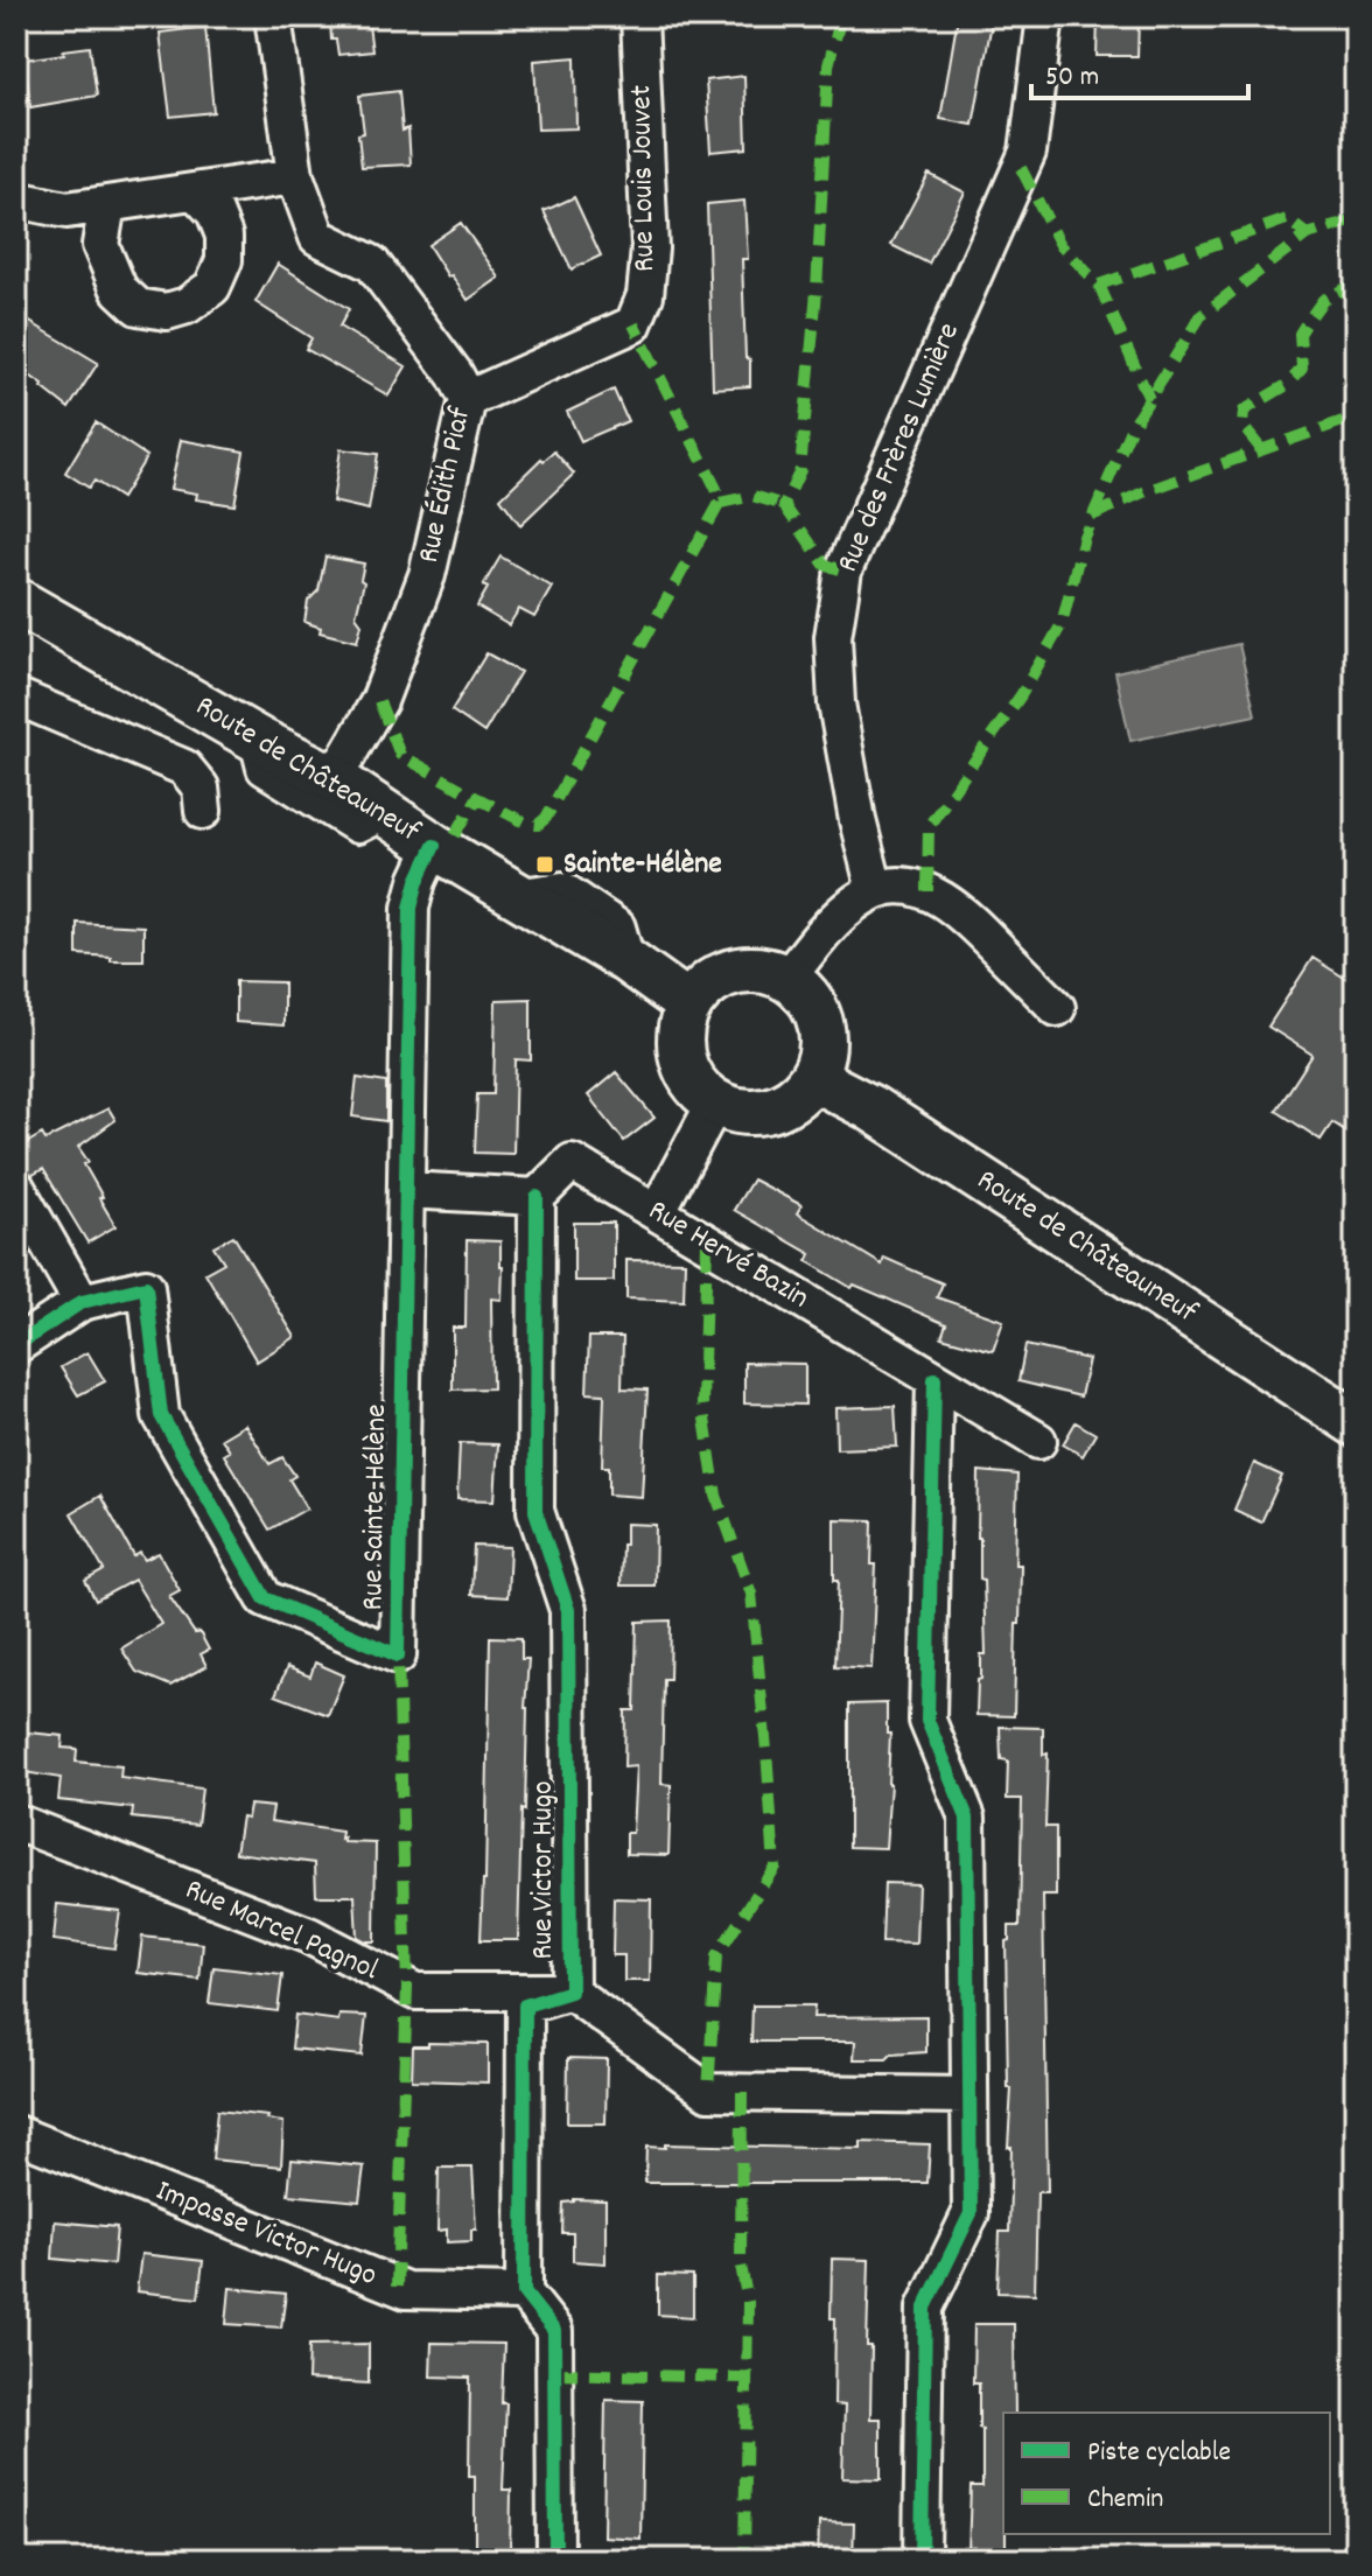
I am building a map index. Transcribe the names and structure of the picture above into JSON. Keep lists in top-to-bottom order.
{
  "streets": {
    "main road": ["Route de Châteauneuf"],
    "street": [
      "Rue Louis Jouvet",
      "Rue des Frères Lumière",
      "Rue Édith Piaf",
      "Rue Hervé Bazin",
      "Rue Sainte-Hélène",
      "Rue Victor Hugo",
      "Rue Marcel Pagnol",
      "Impasse Victor Hugo"
    ]
  },
  "crossings": [
    ["Rue Louis Jouvet", "Rue Édith Piaf"],
    ["Rue Édith Piaf", "Route de Châteauneuf"],
    ["Route de Châteauneuf", "Rue Sainte-Hélène"],
    ["Rue Hervé Bazin", "Rue Victor Hugo"],
    ["Rue Victor Hugo", "Rue Marcel Pagnol"],
    ["Rue Victor Hugo", "Impasse Victor Hugo"]
  ],
  "places": {
    "transit": ["Sainte-Hélène"]
  },
  "legend": ["Piste cyclable", "Chemin"],
  "scale_bar": "50 m"
}
